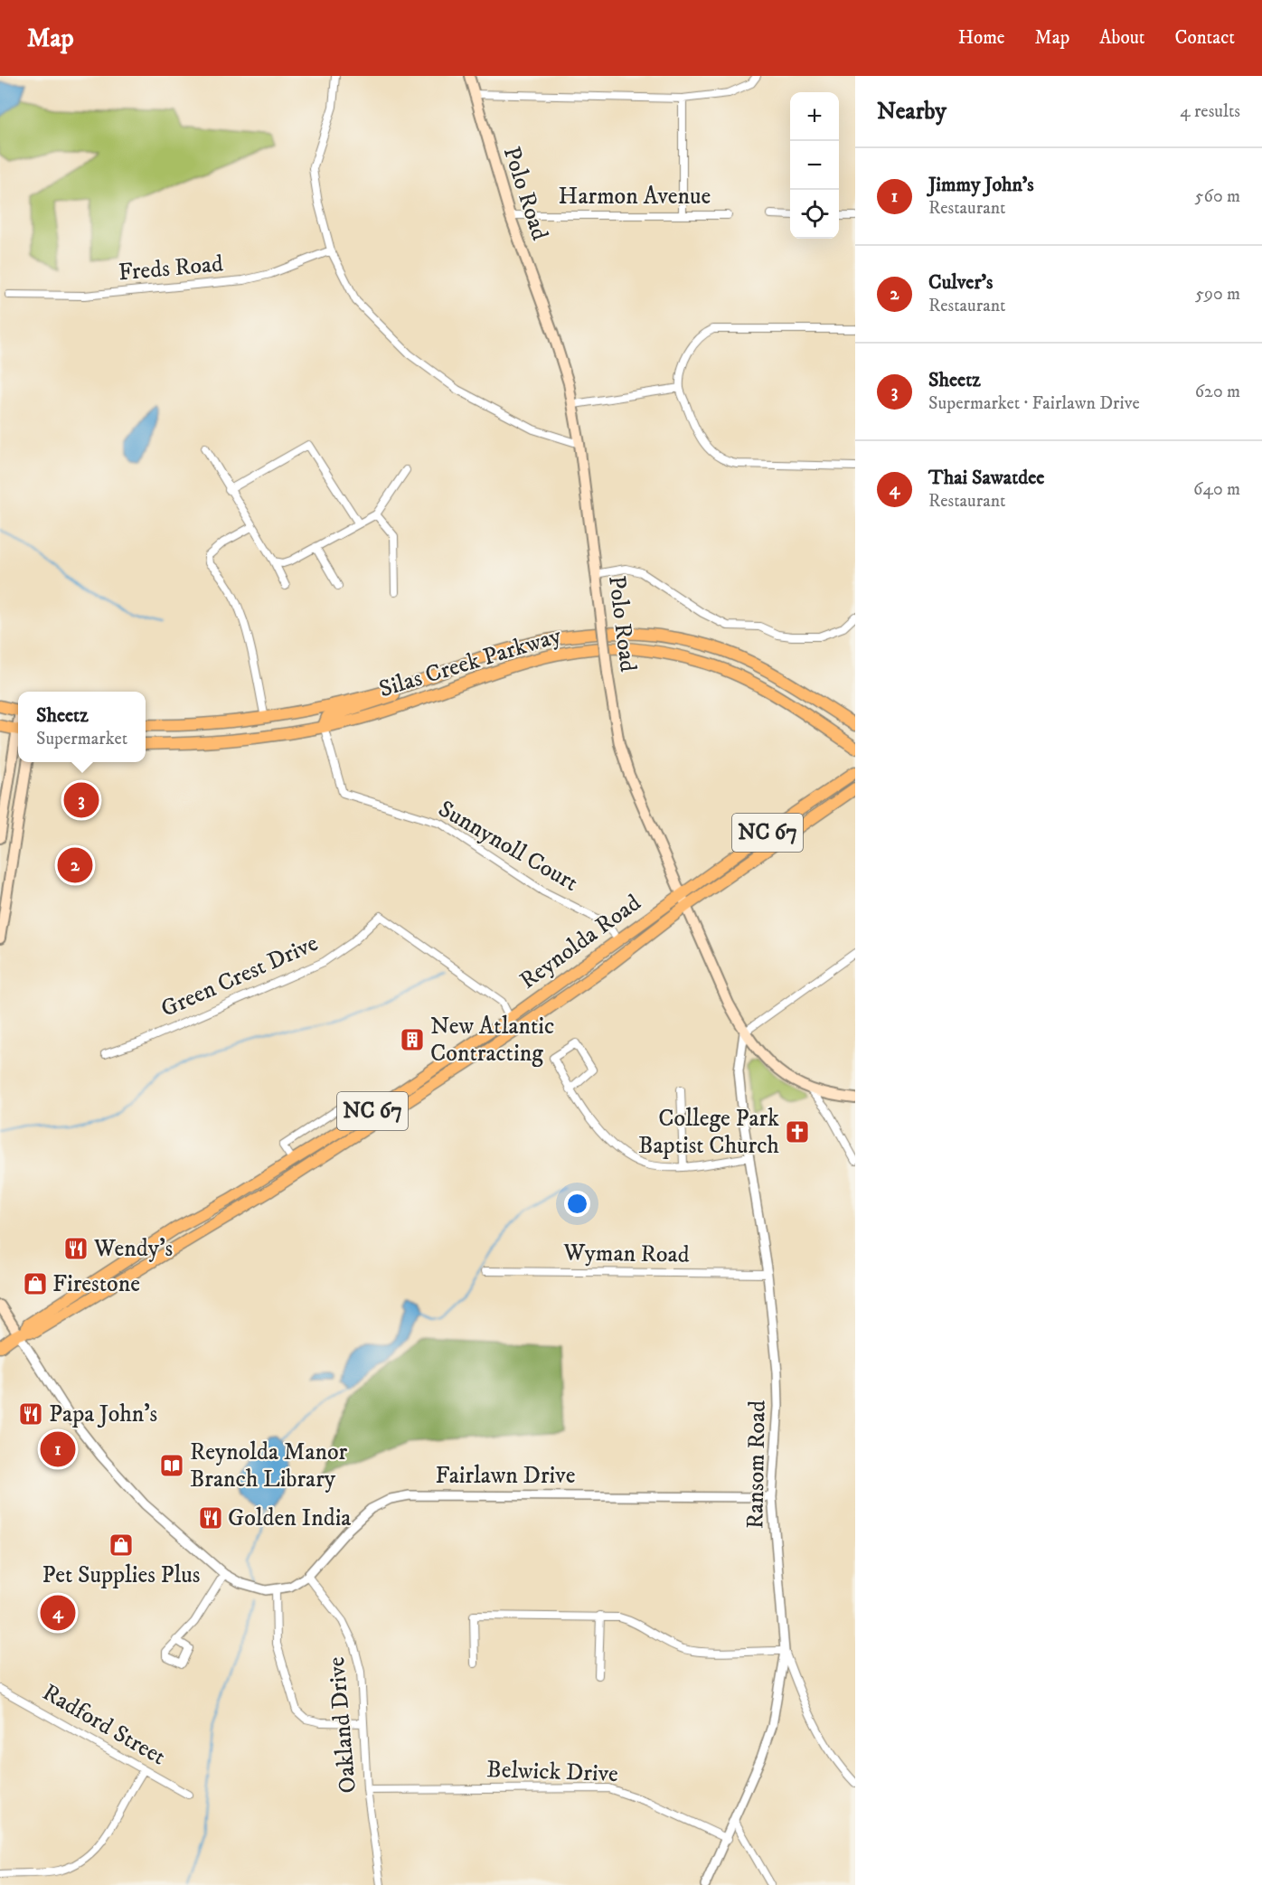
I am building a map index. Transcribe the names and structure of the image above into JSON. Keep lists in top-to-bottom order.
{
  "streets": {
    "main road": [
      "Polo Road",
      "Silas Creek Parkway",
      "NC 67",
      "Reynolda Road"
    ],
    "street": [
      "Harmon Avenue",
      "Freds Road",
      "Sunnynoll Court",
      "Green Crest Drive",
      "Wyman Road",
      "Ransom Road",
      "Fairlawn Drive",
      "Radford Street",
      "Oakland Drive",
      "Belwick Drive"
    ]
  },
  "crossings": [
    ["Polo Road", "Harmon Avenue"],
    ["Polo Road", "Reynolda Road"],
    ["Polo Road", "Ransom Road"],
    ["Silas Creek Parkway", "Sunnynoll Court"],
    ["Sunnynoll Court", "Reynolda Road"],
    ["Reynolda Road", "Green Crest Drive"],
    ["Wyman Road", "Ransom Road"],
    ["Ransom Road", "Fairlawn Drive"],
    ["Ransom Road", "Belwick Drive"],
    ["Fairlawn Drive", "Oakland Drive"],
    ["Oakland Drive", "Belwick Drive"]
  ],
  "places": {
    "building": ["New Atlantic Contracting"],
    "church": ["College Park Baptist Church"],
    "restaurant": ["Wendy's", "Papa John's", "Golden India"],
    "shop": ["Firestone", "Pet Supplies Plus"],
    "library": ["Reynolda Manor Branch Library"]
  },
  "page": {
    "header": "Map",
    "nav": [
      "Home",
      "Map",
      "About",
      "Contact"
    ],
    "heading": ["Nearby", "4 results"],
    "map_buttons": ["+", "−"],
    "list": [
      {
        "mark": "1",
        "name": "Jimmy John's",
        "note": "Restaurant",
        "value": "560 m"
      },
      {
        "mark": "2",
        "name": "Culver's",
        "note": "Restaurant",
        "value": "590 m"
      },
      {
        "mark": "3",
        "name": "Sheetz",
        "note": "Supermarket · Fairlawn Drive",
        "value": "620 m"
      },
      {
        "mark": "4",
        "name": "Thai Sawatdee",
        "note": "Restaurant",
        "value": "640 m"
      }
    ],
    "popup": ["Sheetz", "Supermarket"],
    "pins": [
      "3",
      "2",
      "1",
      "4"
    ]
  }
}
